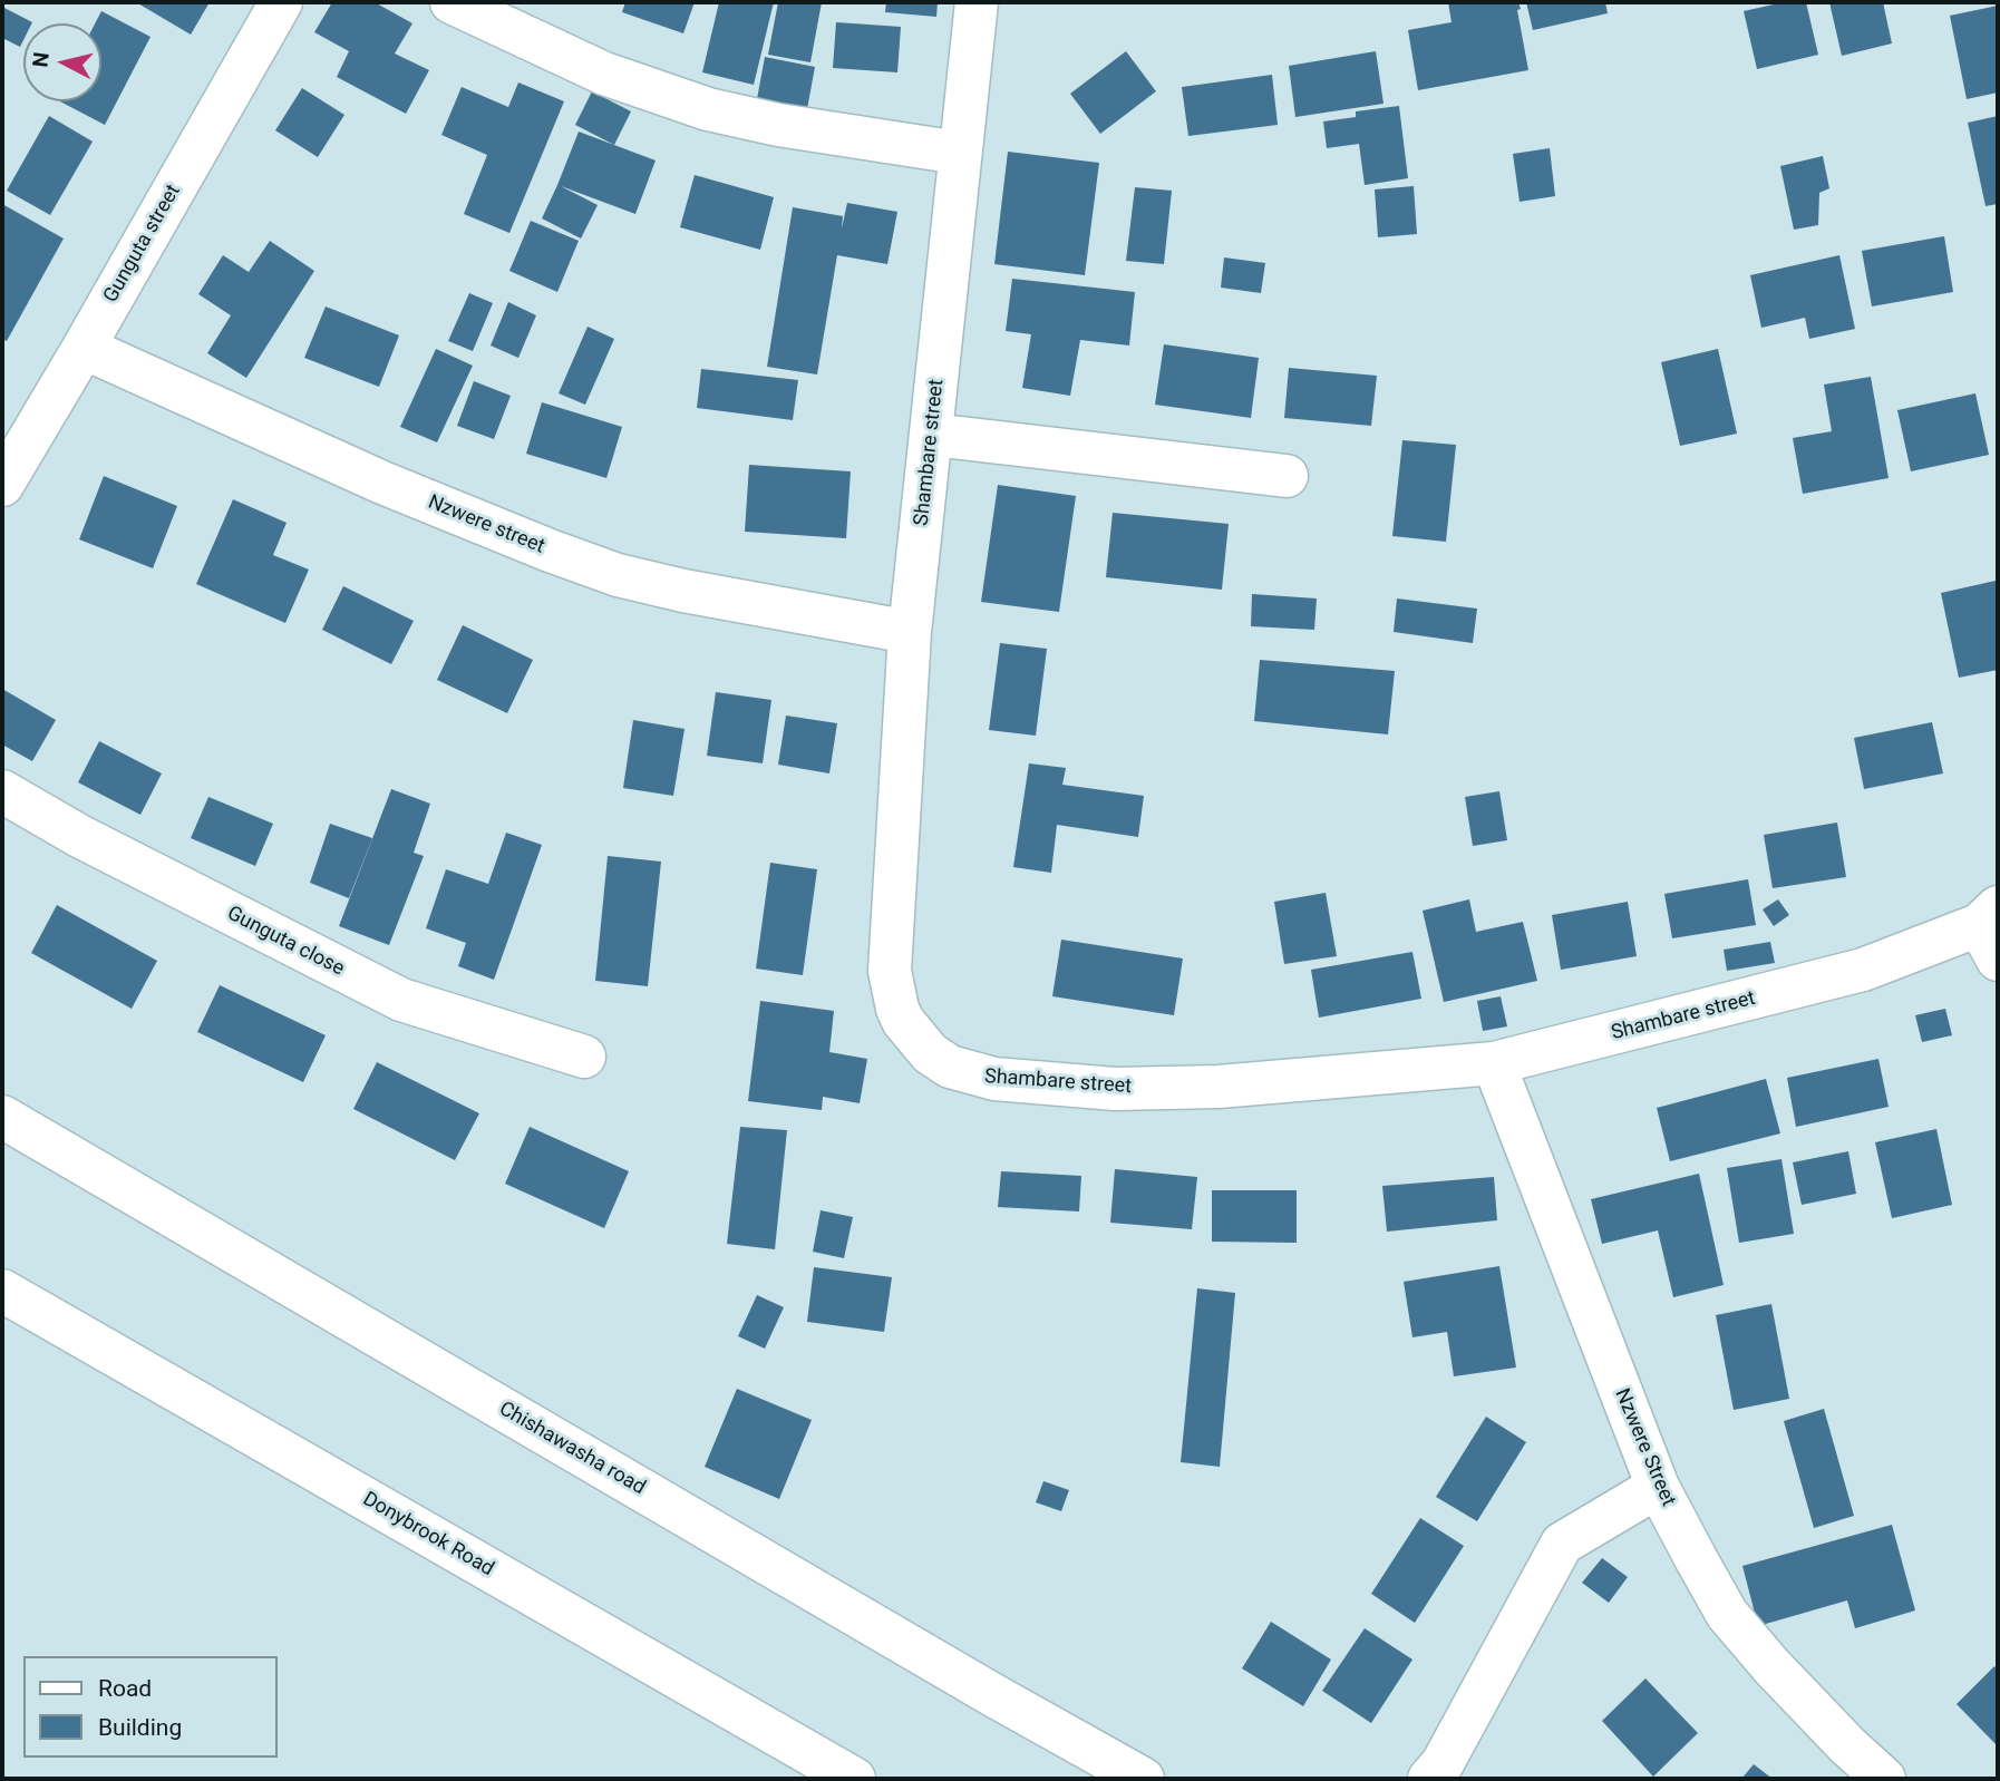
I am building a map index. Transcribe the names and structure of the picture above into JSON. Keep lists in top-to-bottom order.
{
  "streets": {
    "street": [
      "Gunguta street",
      "Shambare street",
      "Nzwere street",
      "Gunguta close",
      "Nzwere Street",
      "Chishawasha road",
      "Donybrook Road"
    ]
  },
  "crossings": [
    ["Gunguta street", "Nzwere street"],
    ["Shambare street", "Nzwere street"],
    ["Shambare street", "Nzwere Street"]
  ],
  "legend": ["Road", "Building"],
  "north": "left"
}
